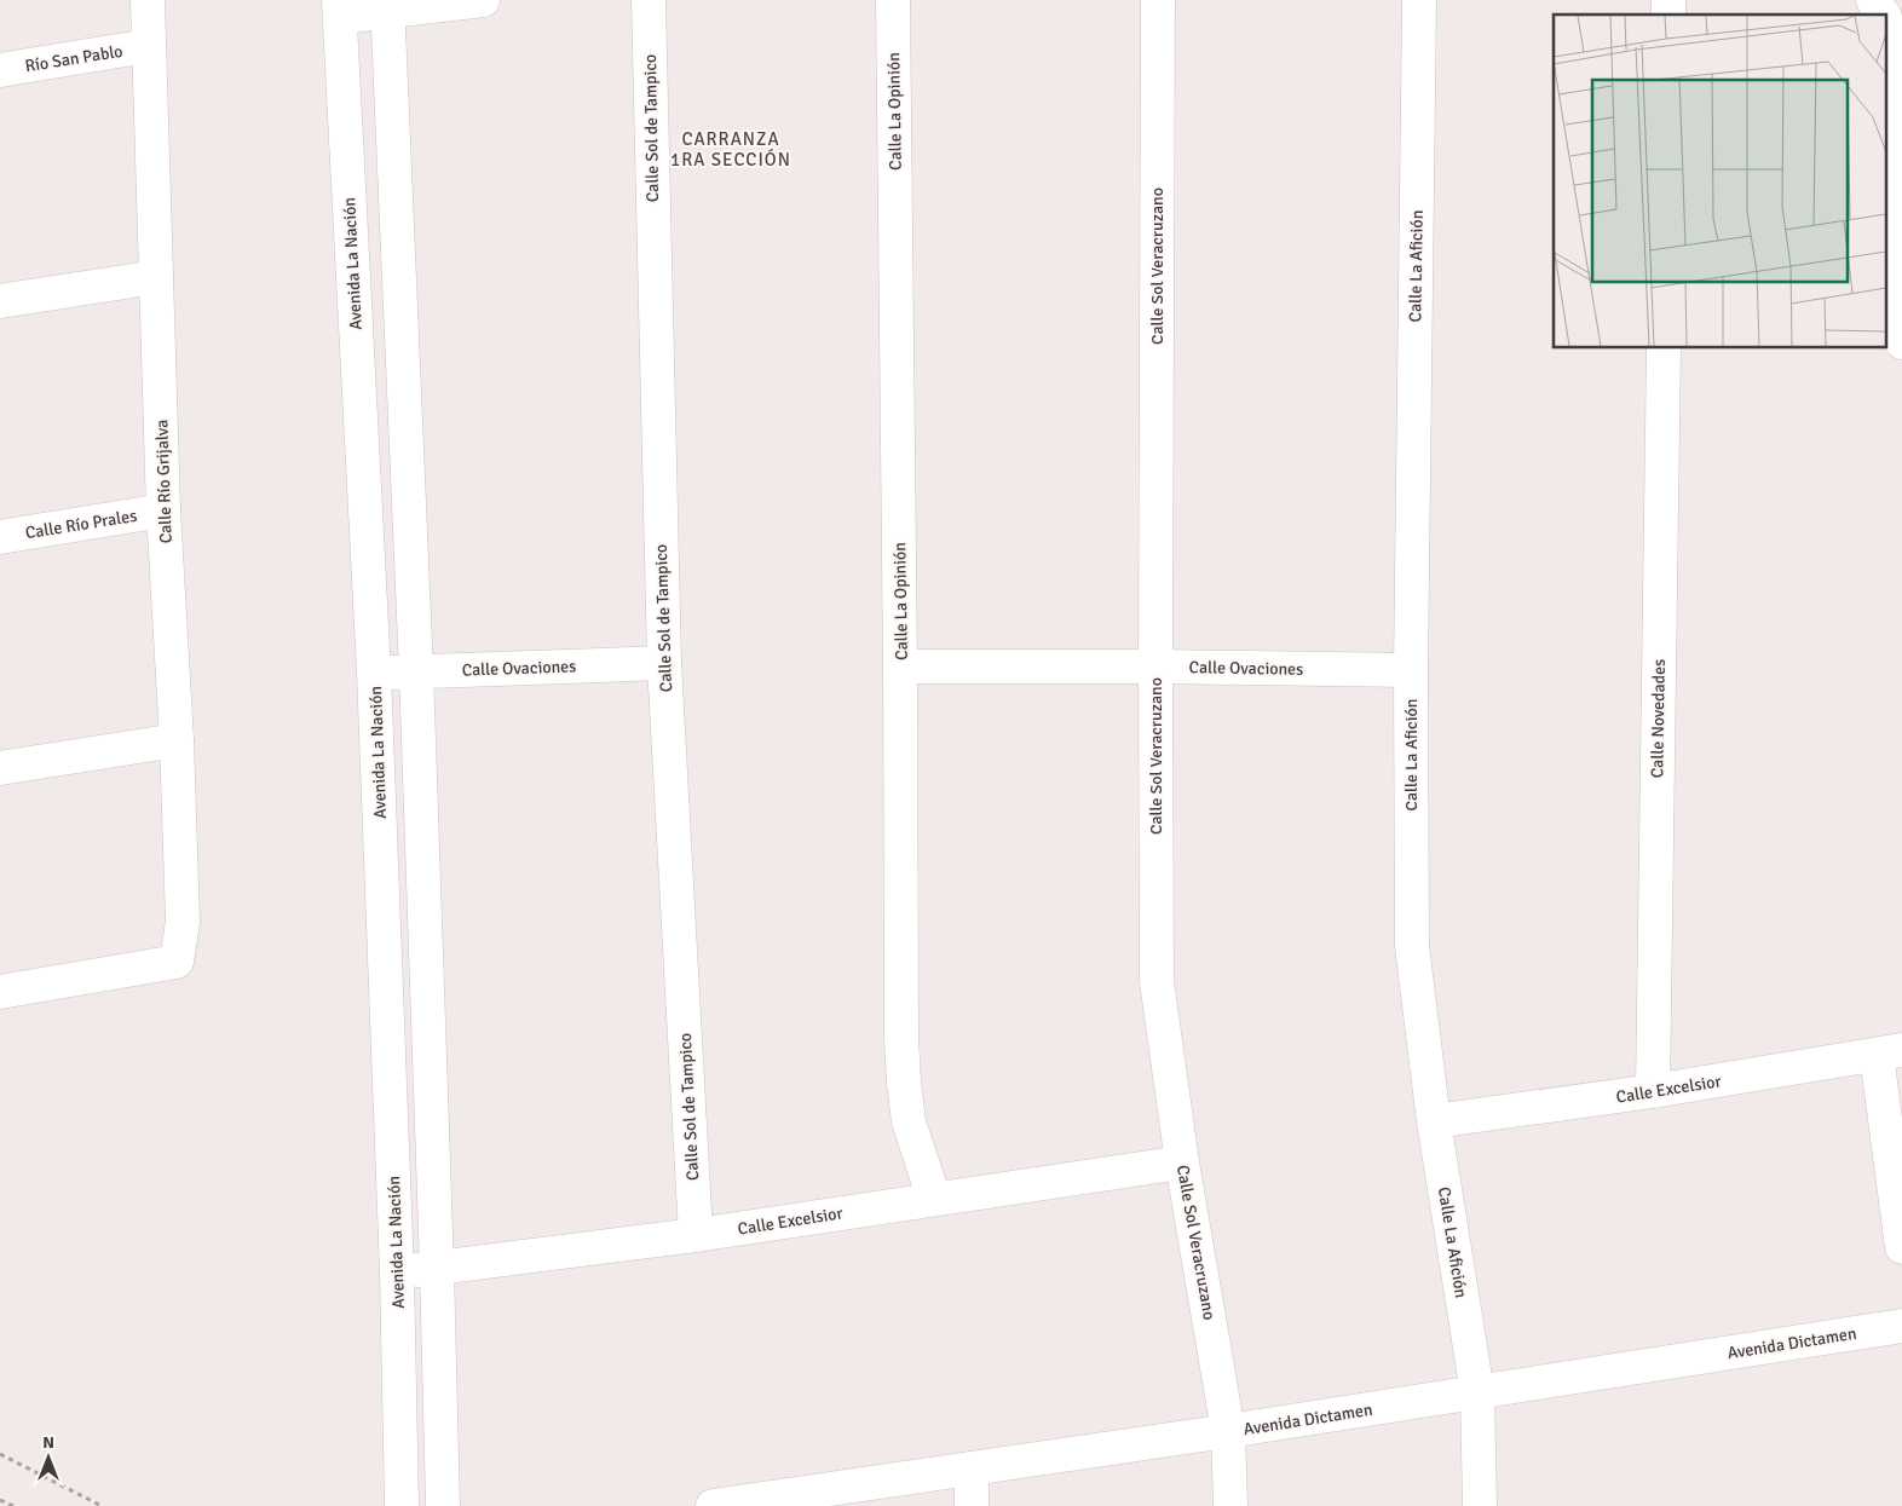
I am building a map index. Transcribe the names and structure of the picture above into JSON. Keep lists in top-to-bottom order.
{
  "streets": {
    "street": [
      "Río San Pablo",
      "Calle La Opinión",
      "Calle Sol de Tampico",
      "Avenida La Nación",
      "Calle Sol Veracruzano",
      "Calle La Afición",
      "Calle Río Grijalva",
      "Calle Río Prales",
      "Calle Ovaciones",
      "Calle Novedades",
      "Calle Excelsior",
      "Avenida Dictamen"
    ]
  },
  "crossings": [
    ["Río San Pablo", "Calle Río Grijalva"],
    ["Calle La Opinión", "Calle Ovaciones"],
    ["Calle La Opinión", "Calle Excelsior"],
    ["Calle Sol de Tampico", "Calle Ovaciones"],
    ["Calle Sol de Tampico", "Calle Excelsior"],
    ["Avenida La Nación", "Calle Ovaciones"],
    ["Avenida La Nación", "Calle Excelsior"],
    ["Calle Sol Veracruzano", "Calle Ovaciones"],
    ["Calle Sol Veracruzano", "Calle Excelsior"],
    ["Calle Sol Veracruzano", "Avenida Dictamen"],
    ["Calle La Afición", "Calle Ovaciones"],
    ["Calle La Afición", "Calle Excelsior"],
    ["Calle La Afición", "Avenida Dictamen"],
    ["Calle Río Grijalva", "Calle Río Prales"],
    ["Calle Novedades", "Calle Excelsior"]
  ],
  "districts": ["CARRANZA 1RA SECCIÓN"],
  "north": "top"
}
